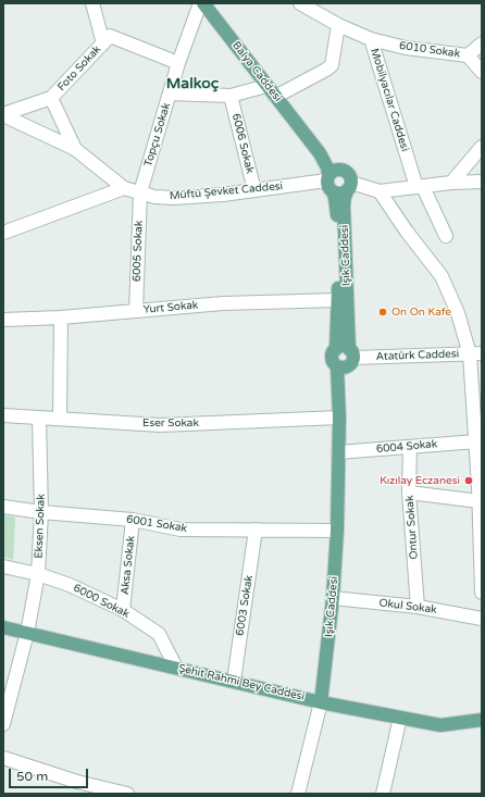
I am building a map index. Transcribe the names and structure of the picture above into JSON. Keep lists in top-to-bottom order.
{
  "streets": {
    "main road": [
      "Balya Caddesi",
      "Müftü Şevket Caddesi",
      "Işık Caddesi",
      "Şehit Rahmi Bey Caddesi"
    ],
    "street": [
      "6010 Sokak",
      "Foto Sokak",
      "Mobilyacılar Caddesi",
      "Topçu Sokak",
      "6006 Sokak",
      "6005 Sokak",
      "Yurt Sokak",
      "Atatürk Caddesi",
      "Eser Sokak",
      "6004 Sokak",
      "6001 Sokak",
      "Eksen Sokak",
      "Ontur Sokak",
      "Aksa Sokak",
      "6000 Sokak",
      "6003 Sokak",
      "Okul Sokak"
    ]
  },
  "crossings": [
    ["6010 Sokak", "Mobilyacılar Caddesi"],
    ["Foto Sokak", "Topçu Sokak"],
    ["Balya Caddesi", "Topçu Sokak"],
    ["Balya Caddesi", "Müftü Şevket Caddesi"],
    ["Balya Caddesi", "Işık Caddesi"],
    ["Mobilyacılar Caddesi", "Müftü Şevket Caddesi"],
    ["Topçu Sokak", "Müftü Şevket Caddesi"],
    ["Topçu Sokak", "6005 Sokak"],
    ["6006 Sokak", "Müftü Şevket Caddesi"],
    ["Müftü Şevket Caddesi", "6005 Sokak"],
    ["Müftü Şevket Caddesi", "Işık Caddesi"],
    ["6005 Sokak", "Yurt Sokak"],
    ["Işık Caddesi", "Yurt Sokak"],
    ["Işık Caddesi", "Atatürk Caddesi"],
    ["Işık Caddesi", "Eser Sokak"],
    ["Işık Caddesi", "6004 Sokak"],
    ["Işık Caddesi", "6001 Sokak"],
    ["Işık Caddesi", "Okul Sokak"],
    ["Işık Caddesi", "Şehit Rahmi Bey Caddesi"],
    ["Eser Sokak", "Eksen Sokak"],
    ["6004 Sokak", "Ontur Sokak"],
    ["6001 Sokak", "Eksen Sokak"],
    ["6001 Sokak", "Aksa Sokak"],
    ["6001 Sokak", "6003 Sokak"],
    ["Eksen Sokak", "6000 Sokak"],
    ["Eksen Sokak", "Şehit Rahmi Bey Caddesi"],
    ["Ontur Sokak", "Okul Sokak"],
    ["Aksa Sokak", "6000 Sokak"],
    ["6000 Sokak", "Şehit Rahmi Bey Caddesi"],
    ["6003 Sokak", "Şehit Rahmi Bey Caddesi"]
  ],
  "districts": ["Malkoç"],
  "places": ["On On Kafe", "Kızılay Eczanesi"],
  "scale_bar": "50 m"
}
